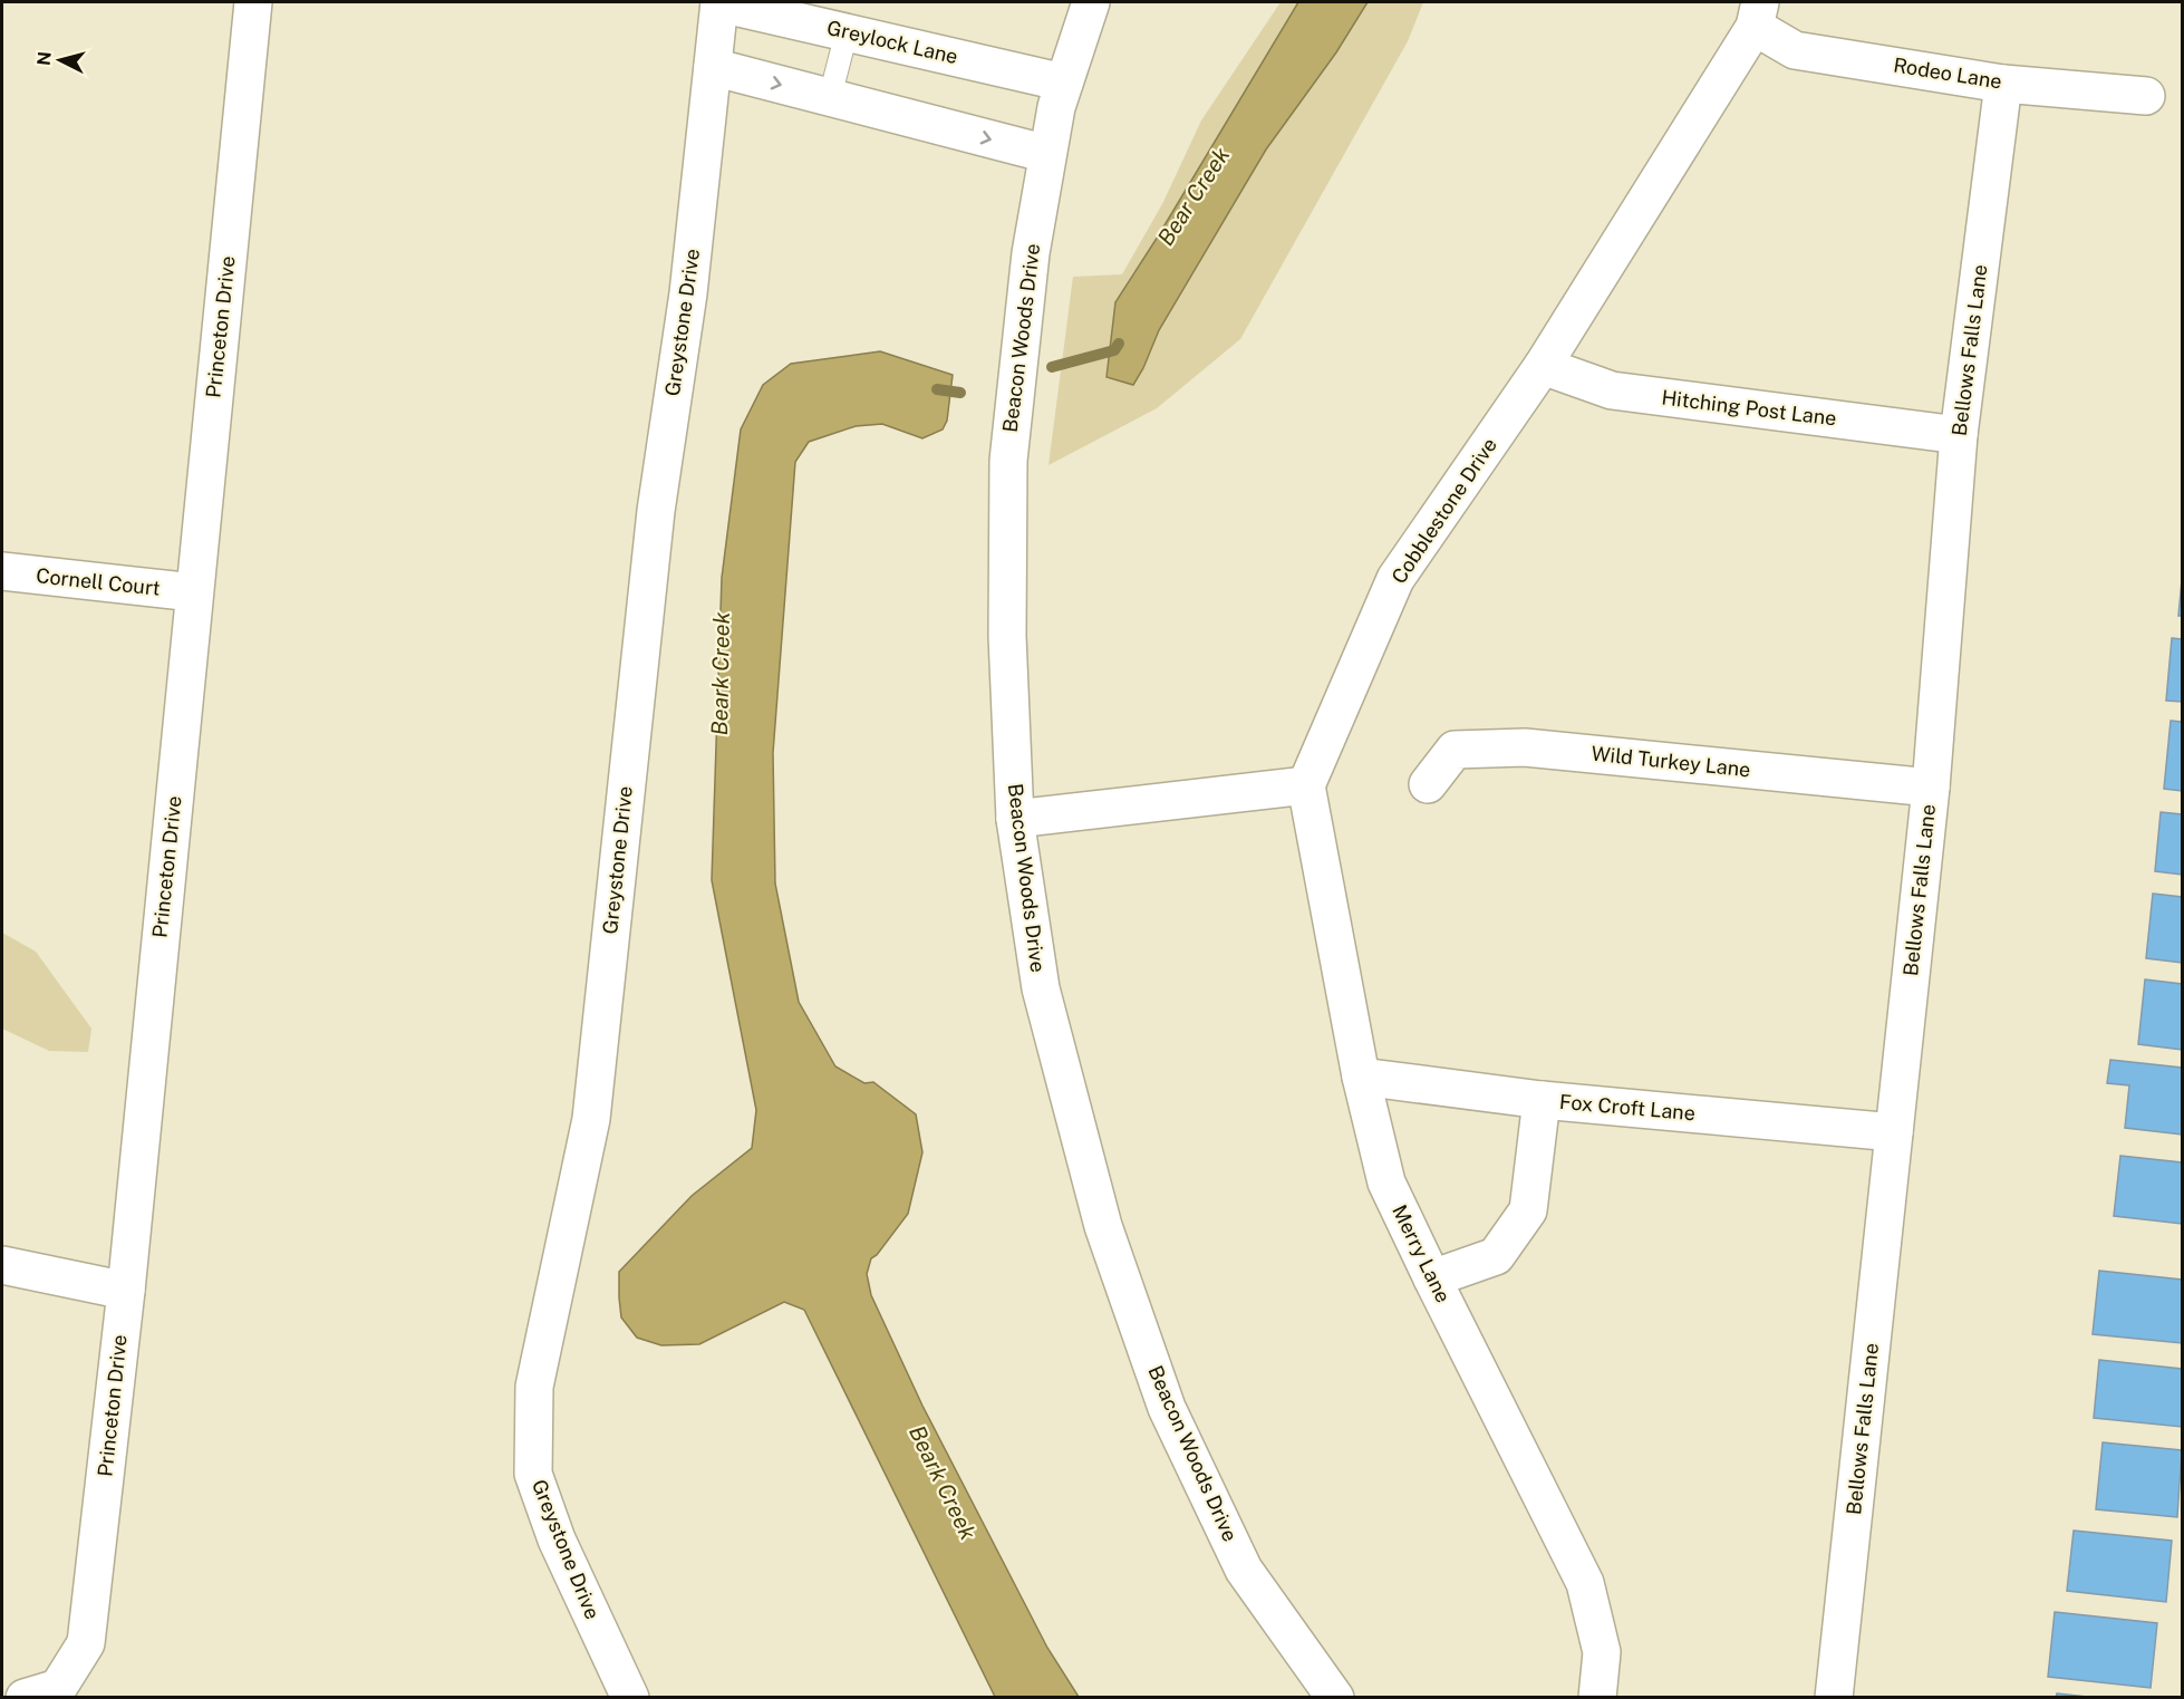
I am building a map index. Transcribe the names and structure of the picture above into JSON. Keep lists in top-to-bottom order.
{
  "streets": {
    "street": [
      "Greylock Lane",
      "Rodeo Lane",
      "Greystone Drive",
      "Princeton Drive",
      "Beacon Woods Drive",
      "Bellows Falls Lane",
      "Hitching Post Lane",
      "Cobblestone Drive",
      "Cornell Court",
      "Wild Turkey Lane",
      "Fox Croft Lane",
      "Merry Lane"
    ]
  },
  "crossings": [
    ["Greylock Lane", "Greystone Drive"],
    ["Greylock Lane", "Beacon Woods Drive"],
    ["Rodeo Lane", "Bellows Falls Lane"],
    ["Rodeo Lane", "Cobblestone Drive"],
    ["Princeton Drive", "Cornell Court"],
    ["Bellows Falls Lane", "Hitching Post Lane"],
    ["Bellows Falls Lane", "Wild Turkey Lane"],
    ["Bellows Falls Lane", "Fox Croft Lane"],
    ["Hitching Post Lane", "Cobblestone Drive"],
    ["Cobblestone Drive", "Merry Lane"],
    ["Fox Croft Lane", "Merry Lane"]
  ],
  "water": ["Bear Creek", "Beark Creek"],
  "north": "left"
}
